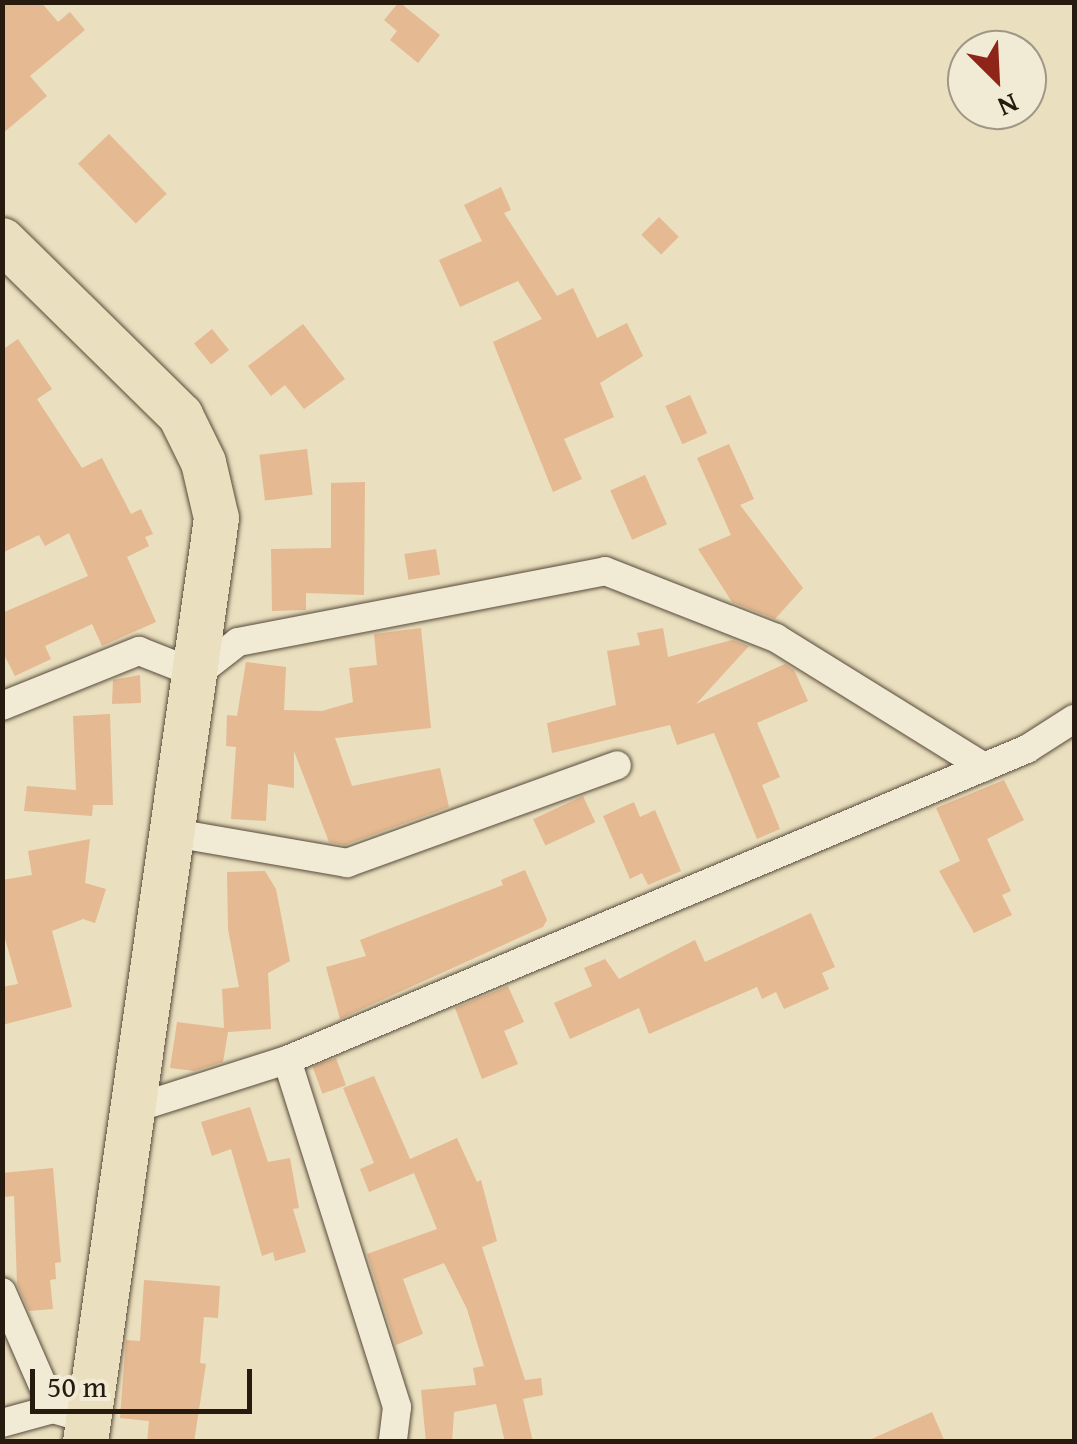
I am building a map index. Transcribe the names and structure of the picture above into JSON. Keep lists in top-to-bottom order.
{
  "scale_bar": "50 m",
  "north": "bottom right"
}
